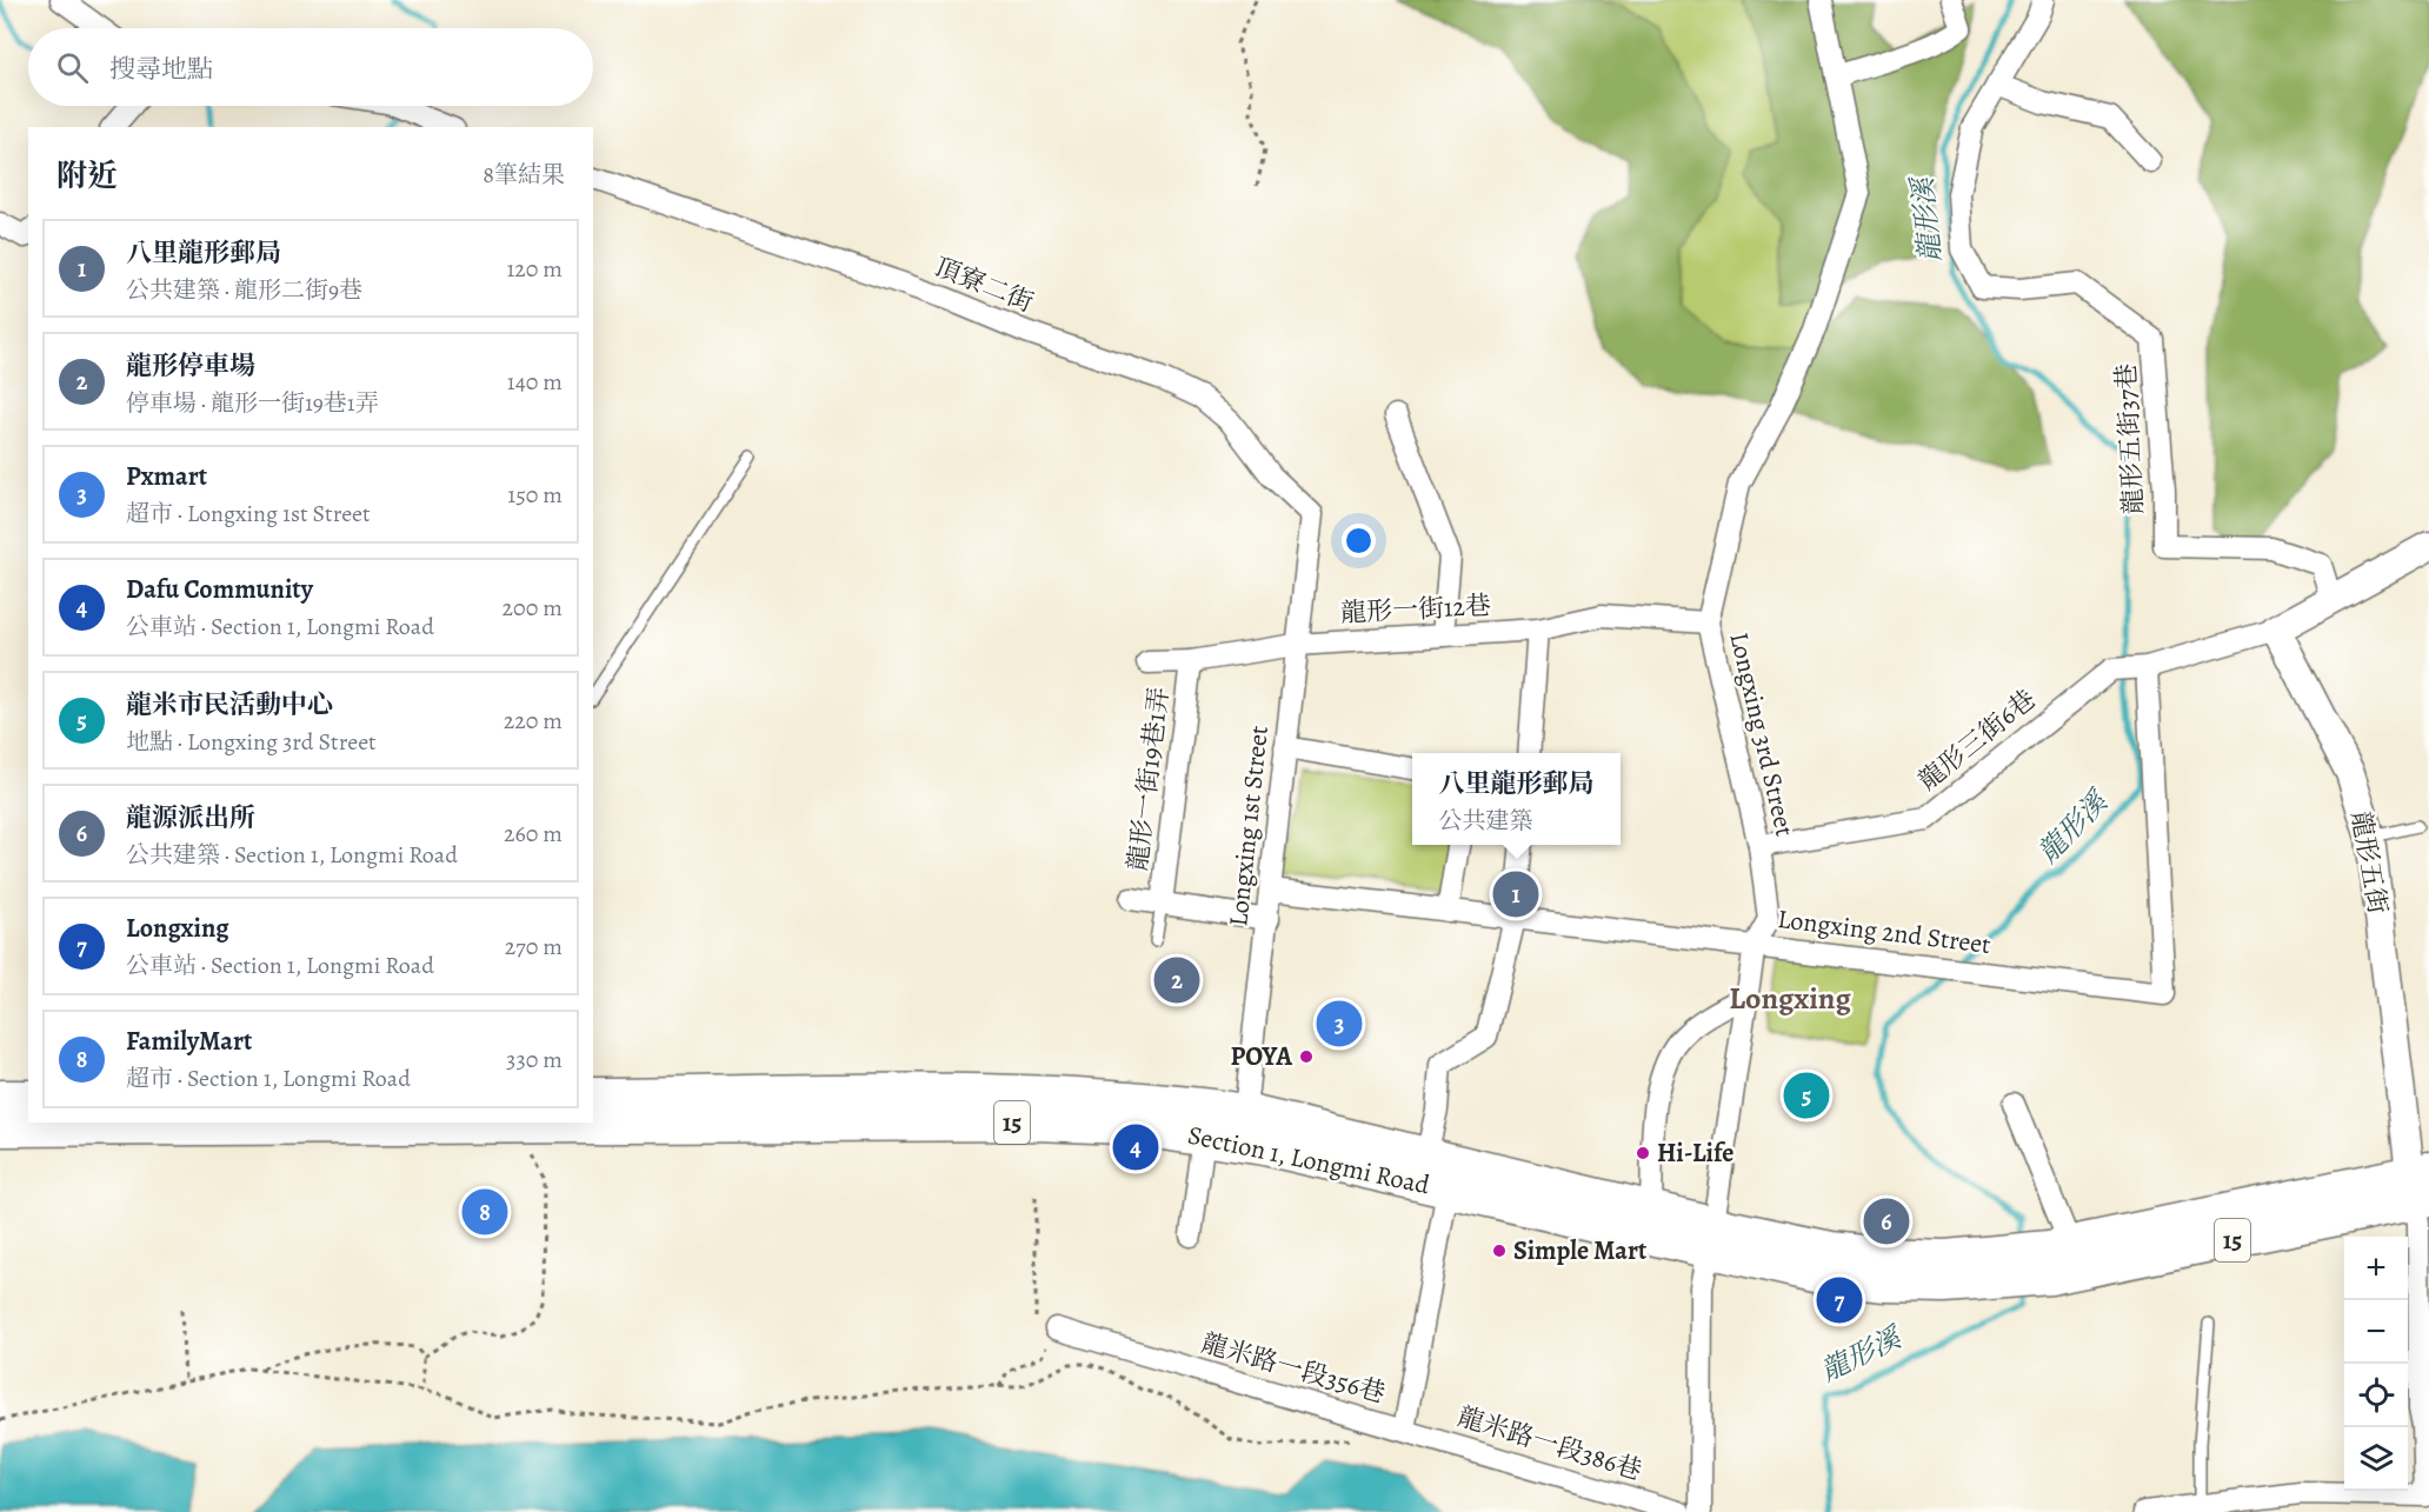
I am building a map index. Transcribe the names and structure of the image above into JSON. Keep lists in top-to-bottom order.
{
  "streets": {
    "main road": ["15", "Section 1, Longmi Road"],
    "street": [
      "頂寮二街",
      "龍形五街37巷",
      "龍形一街12巷",
      "Longxing 3rd Street",
      "龍形三街6巷",
      "龍形一街19巷1弄",
      "Longxing 1st Street",
      "龍形五街",
      "Longxing 2nd Street",
      "龍米路一段356巷",
      "龍米路一段386巷"
    ]
  },
  "crossings": [
    ["頂寮二街", "Longxing 1st Street"],
    ["龍形一街12巷", "Longxing 3rd Street"],
    ["龍形一街12巷", "龍形一街19巷1弄"],
    ["龍形一街12巷", "Longxing 1st Street"],
    ["Longxing 3rd Street", "龍形三街6巷"],
    ["Longxing 3rd Street", "Longxing 2nd Street"],
    ["Longxing 3rd Street", "Section 1, Longmi Road"],
    ["龍形三街6巷", "龍形五街"],
    ["龍形三街6巷", "Longxing 2nd Street"],
    ["Longxing 1st Street", "Longxing 2nd Street"],
    ["Longxing 1st Street", "Section 1, Longmi Road"],
    ["龍形五街", "Section 1, Longmi Road"],
    ["Section 1, Longmi Road", "龍米路一段356巷"],
    ["龍米路一段356巷", "龍米路一段386巷"]
  ],
  "districts": ["Longxing"],
  "water": ["龍形溪"],
  "places": ["POYA", "Hi-Life", "Simple Mart"],
  "page": {
    "search": "搜尋地點",
    "heading": ["附近", "8筆結果"],
    "list": [
      {
        "mark": "1",
        "name": "八里龍形郵局",
        "note": "公共建築 · 龍形二街9巷",
        "value": "120 m"
      },
      {
        "mark": "2",
        "name": "龍形停車場",
        "note": "停車場 · 龍形一街19巷1弄",
        "value": "140 m"
      },
      {
        "mark": "3",
        "name": "Pxmart",
        "note": "超市 · Longxing 1st Street",
        "value": "150 m"
      },
      {
        "mark": "4",
        "name": "Dafu Community",
        "note": "公車站 · Section 1, Longmi Road",
        "value": "200 m"
      },
      {
        "mark": "5",
        "name": "龍米市民活動中心",
        "note": "地點 · Longxing 3rd Street",
        "value": "220 m"
      },
      {
        "mark": "6",
        "name": "龍源派出所",
        "note": "公共建築 · Section 1, Longmi Road",
        "value": "260 m"
      },
      {
        "mark": "7",
        "name": "Longxing",
        "note": "公車站 · Section 1, Longmi Road",
        "value": "270 m"
      },
      {
        "mark": "8",
        "name": "FamilyMart",
        "note": "超市 · Section 1, Longmi Road",
        "value": "330 m"
      }
    ],
    "popup": ["八里龍形郵局", "公共建築"],
    "pins": [
      "1",
      "2",
      "3",
      "5",
      "4",
      "8",
      "6",
      "7"
    ],
    "map_buttons": ["+", "−"]
  }
}
